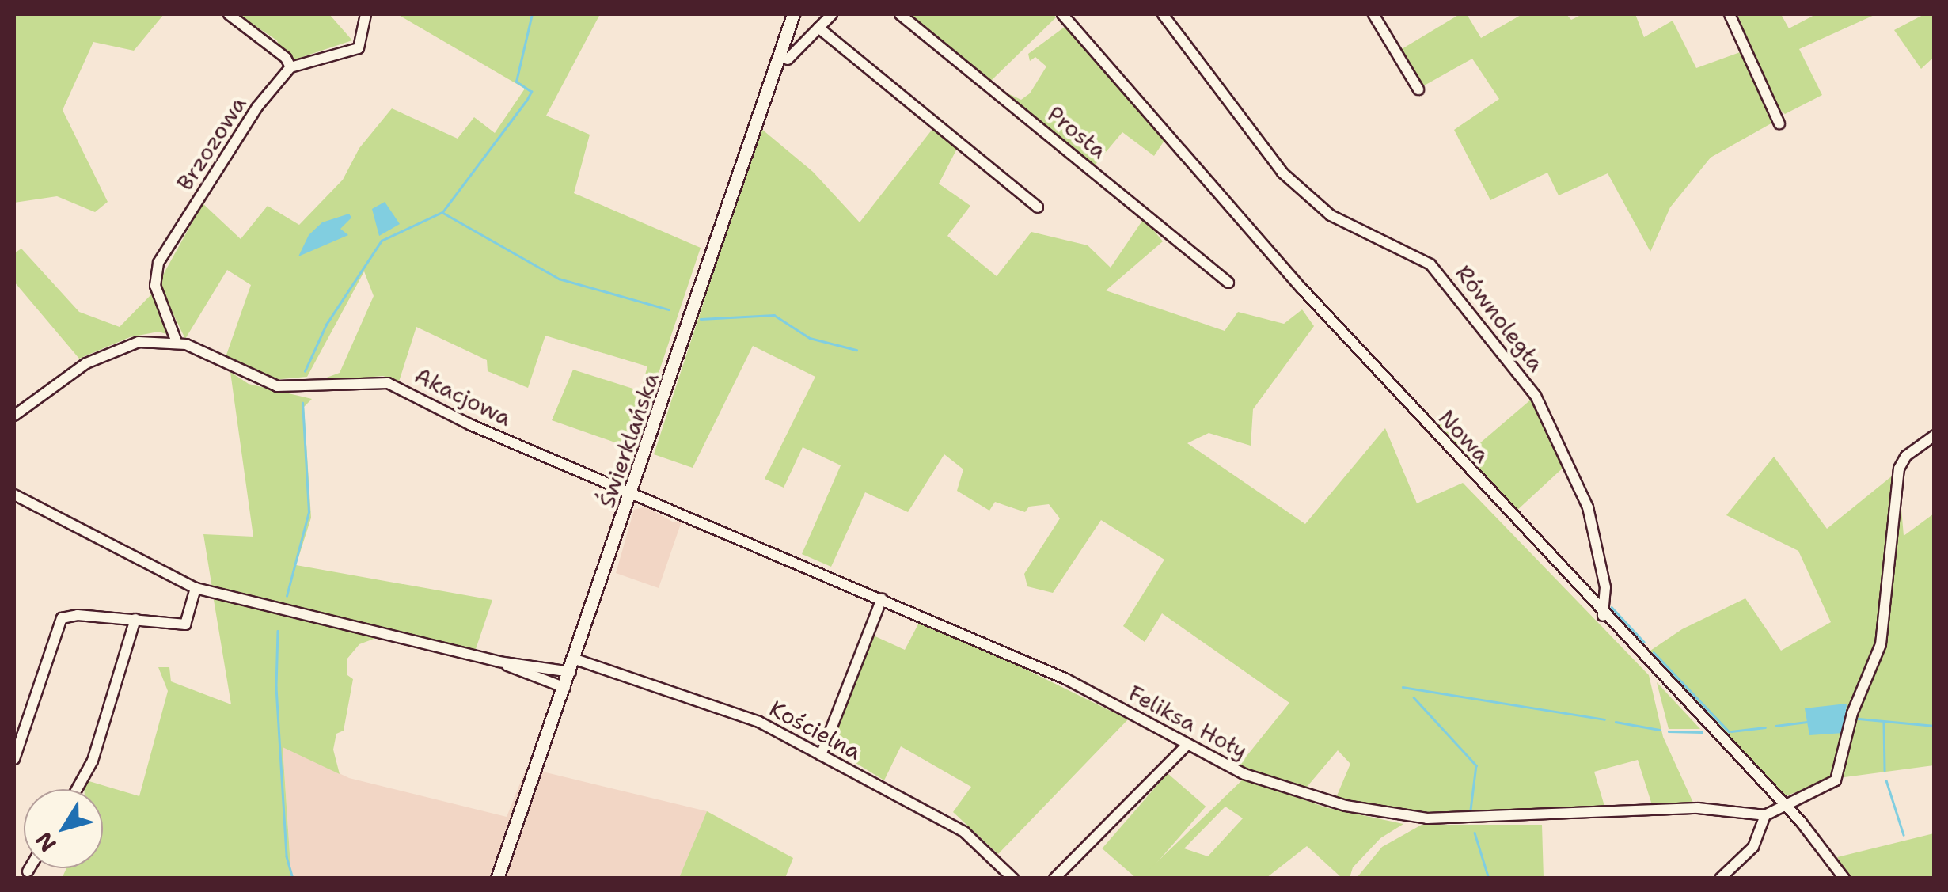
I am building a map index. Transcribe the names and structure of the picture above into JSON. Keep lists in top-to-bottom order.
{
  "streets": {
    "main road": ["Świerklańska"],
    "street": [
      "Prosta",
      "Brzozowa",
      "Równoległa",
      "Akacjowa",
      "Nowa",
      "Feliksa Hoły",
      "Kościelna"
    ]
  },
  "crossings": [
    ["Brzozowa", "Akacjowa"],
    ["Równoległa", "Nowa"],
    ["Akacjowa", "Świerklańska"],
    ["Akacjowa", "Feliksa Hoły"],
    ["Świerklańska", "Feliksa Hoły"],
    ["Świerklańska", "Kościelna"]
  ],
  "north": "bottom left"
}
